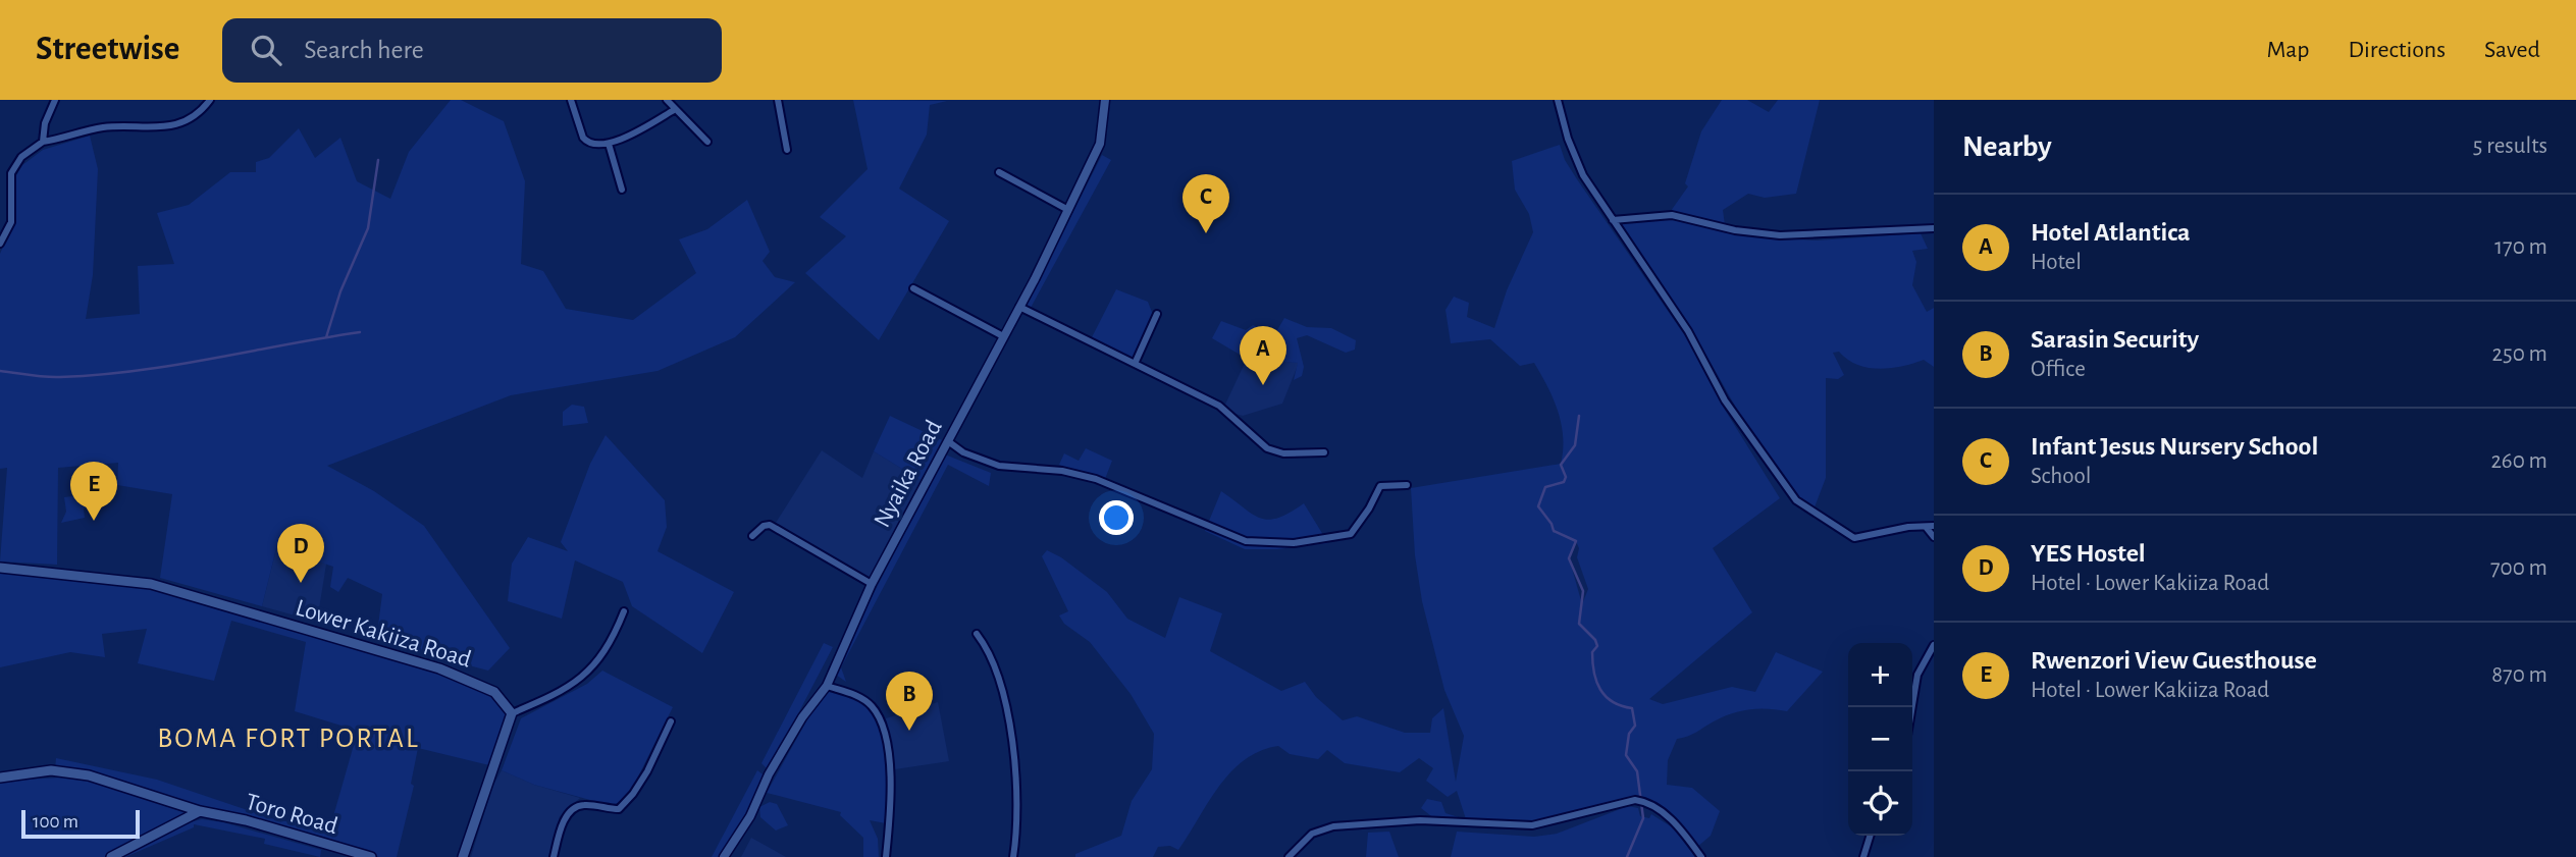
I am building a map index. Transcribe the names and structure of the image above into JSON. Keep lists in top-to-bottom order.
{
  "streets": {
    "main road": ["Lower Kakiiza Road", "Toro Road"],
    "street": ["Nyaika Road"]
  },
  "districts": ["BOMA FORT PORTAL"],
  "scale_bar": "100 m",
  "page": {
    "header": "Streetwise",
    "search": "Search here",
    "nav": ["Map", "Directions", "Saved"],
    "heading": ["Nearby", "5 results"],
    "pins": [
      "C",
      "A",
      "E",
      "D",
      "B"
    ],
    "list": [
      {
        "mark": "A",
        "name": "Hotel Atlantica",
        "note": "Hotel",
        "value": "170 m"
      },
      {
        "mark": "B",
        "name": "Sarasin Security",
        "note": "Office",
        "value": "250 m"
      },
      {
        "mark": "C",
        "name": "Infant Jesus Nursery School",
        "note": "School",
        "value": "260 m"
      },
      {
        "mark": "D",
        "name": "YES Hostel",
        "note": "Hotel · Lower Kakiiza Road",
        "value": "700 m"
      },
      {
        "mark": "E",
        "name": "Rwenzori View Guesthouse",
        "note": "Hotel · Lower Kakiiza Road",
        "value": "870 m"
      }
    ],
    "map_buttons": ["+", "−"],
    "scale": "100 m"
  }
}
